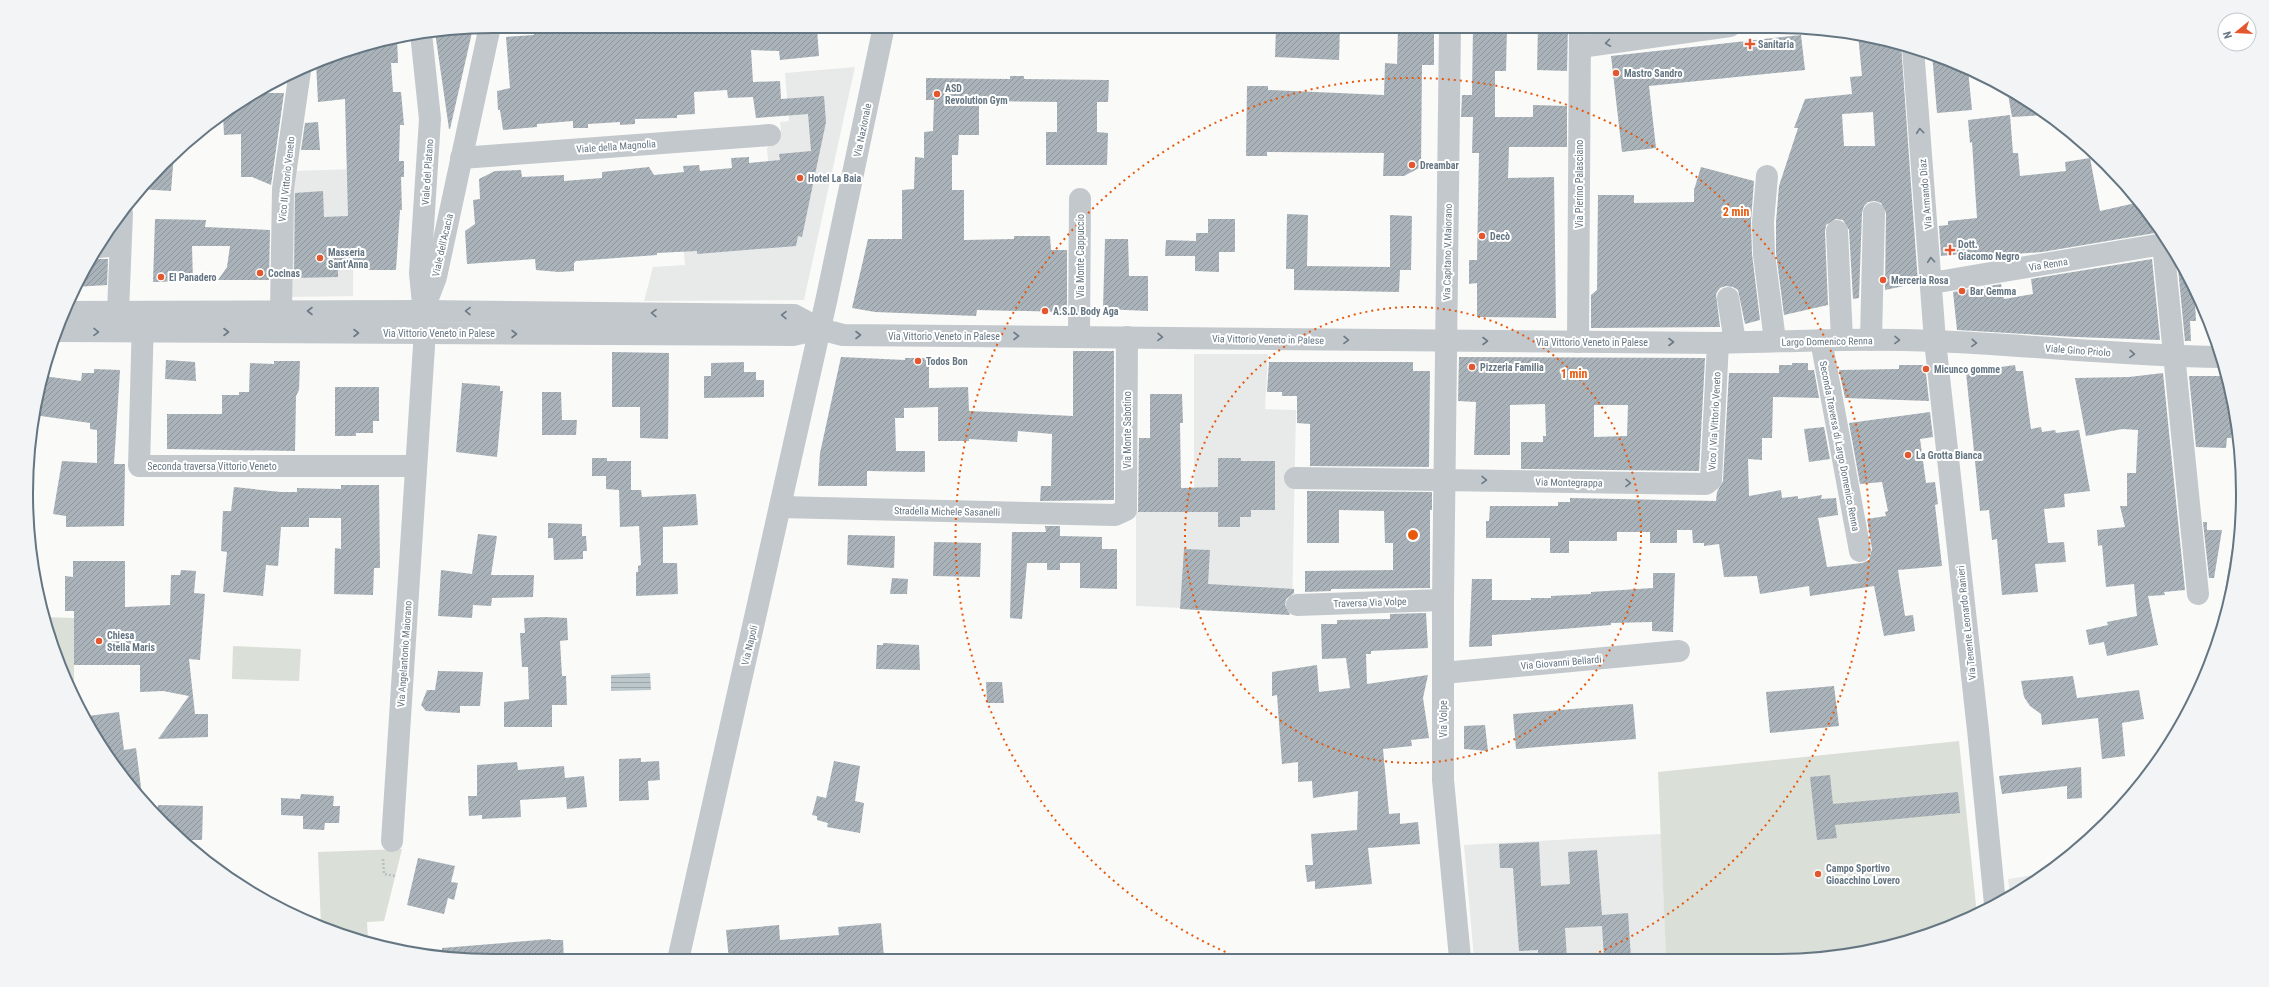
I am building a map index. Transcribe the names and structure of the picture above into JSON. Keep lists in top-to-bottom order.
{
  "streets": {
    "street": [
      "Via Nazionale",
      "Viale della Magnolia",
      "Viale del Platano",
      "Vico II Vittorio Veneto",
      "Via Pierino Palasciano",
      "Via Armando Diaz",
      "Viale dell'Acacia",
      "Via Capitano V.Maiorano",
      "Via Monte Cappuccio",
      "Via Renna",
      "Via Vittorio Veneto in Palese",
      "Largo Domenico Renna",
      "Viale Gino Priolo",
      "Vico I Via Vittorio Veneto",
      "Via Monte Sabotino",
      "Seconda Traversa di Largo Domenico Renna",
      "Seconda traversa Vittorio Veneto",
      "Via Montegrappa",
      "Stradella Michele Sasanelli",
      "Traversa Via Volpe",
      "Via Tenente Leonardo Ranieri",
      "Via Napoli",
      "Via Angelantonio Maiorano",
      "Via Giovanni Bellardi",
      "Via Volpe"
    ]
  },
  "crossings": [
    ["Via Nazionale", "Via Vittorio Veneto in Palese"],
    ["Via Nazionale", "Via Napoli"],
    ["Viale della Magnolia", "Viale dell'Acacia"],
    ["Viale del Platano", "Viale dell'Acacia"],
    ["Viale del Platano", "Via Vittorio Veneto in Palese"],
    ["Vico II Vittorio Veneto", "Via Vittorio Veneto in Palese"],
    ["Via Pierino Palasciano", "Via Vittorio Veneto in Palese"],
    ["Via Armando Diaz", "Via Renna"],
    ["Via Armando Diaz", "Largo Domenico Renna"],
    ["Via Armando Diaz", "Viale Gino Priolo"],
    ["Via Armando Diaz", "Via Tenente Leonardo Ranieri"],
    ["Viale dell'Acacia", "Via Vittorio Veneto in Palese"],
    ["Viale dell'Acacia", "Seconda traversa Vittorio Veneto"],
    ["Viale dell'Acacia", "Via Angelantonio Maiorano"],
    ["Via Capitano V.Maiorano", "Via Vittorio Veneto in Palese"],
    ["Via Capitano V.Maiorano", "Via Montegrappa"],
    ["Via Capitano V.Maiorano", "Via Volpe"],
    ["Via Monte Cappuccio", "Via Vittorio Veneto in Palese"],
    ["Via Vittorio Veneto in Palese", "Largo Domenico Renna"],
    ["Via Vittorio Veneto in Palese", "Vico I Via Vittorio Veneto"],
    ["Via Vittorio Veneto in Palese", "Via Monte Sabotino"],
    ["Via Vittorio Veneto in Palese", "Seconda traversa Vittorio Veneto"],
    ["Via Vittorio Veneto in Palese", "Via Napoli"],
    ["Largo Domenico Renna", "Viale Gino Priolo"],
    ["Largo Domenico Renna", "Vico I Via Vittorio Veneto"],
    ["Largo Domenico Renna", "Seconda Traversa di Largo Domenico Renna"],
    ["Largo Domenico Renna", "Via Tenente Leonardo Ranieri"],
    ["Viale Gino Priolo", "Via Tenente Leonardo Ranieri"],
    ["Vico I Via Vittorio Veneto", "Via Montegrappa"],
    ["Via Monte Sabotino", "Stradella Michele Sasanelli"],
    ["Seconda traversa Vittorio Veneto", "Via Angelantonio Maiorano"],
    ["Via Montegrappa", "Via Volpe"],
    ["Stradella Michele Sasanelli", "Via Napoli"],
    ["Traversa Via Volpe", "Via Volpe"],
    ["Via Giovanni Bellardi", "Via Volpe"]
  ],
  "one_way": ["Viale Gino Priolo", "Via Montegrappa"],
  "places": {
    "health": ["Sanitaria", "Dott. Giacomo Negro"],
    "other": [
      "Mastro Sandro",
      "ASD Revolution Gym",
      "Dreambar",
      "Hotel La Baia",
      "Decò",
      "Masseria Sant’Anna",
      "Cocinas",
      "El Panadero",
      "Merceria Rosa",
      "Bar Gemma",
      "A.S.D. Body Aga",
      "Todos Bon",
      "Pizzeria Familia",
      "Micunco gomme",
      "La Grotta Bianca",
      "Chiesa Stella Maris",
      "Campo Sportivo Gioacchino Lovero"
    ]
  },
  "north": "left",
  "rings": ["2 min", "1 min"]
}
